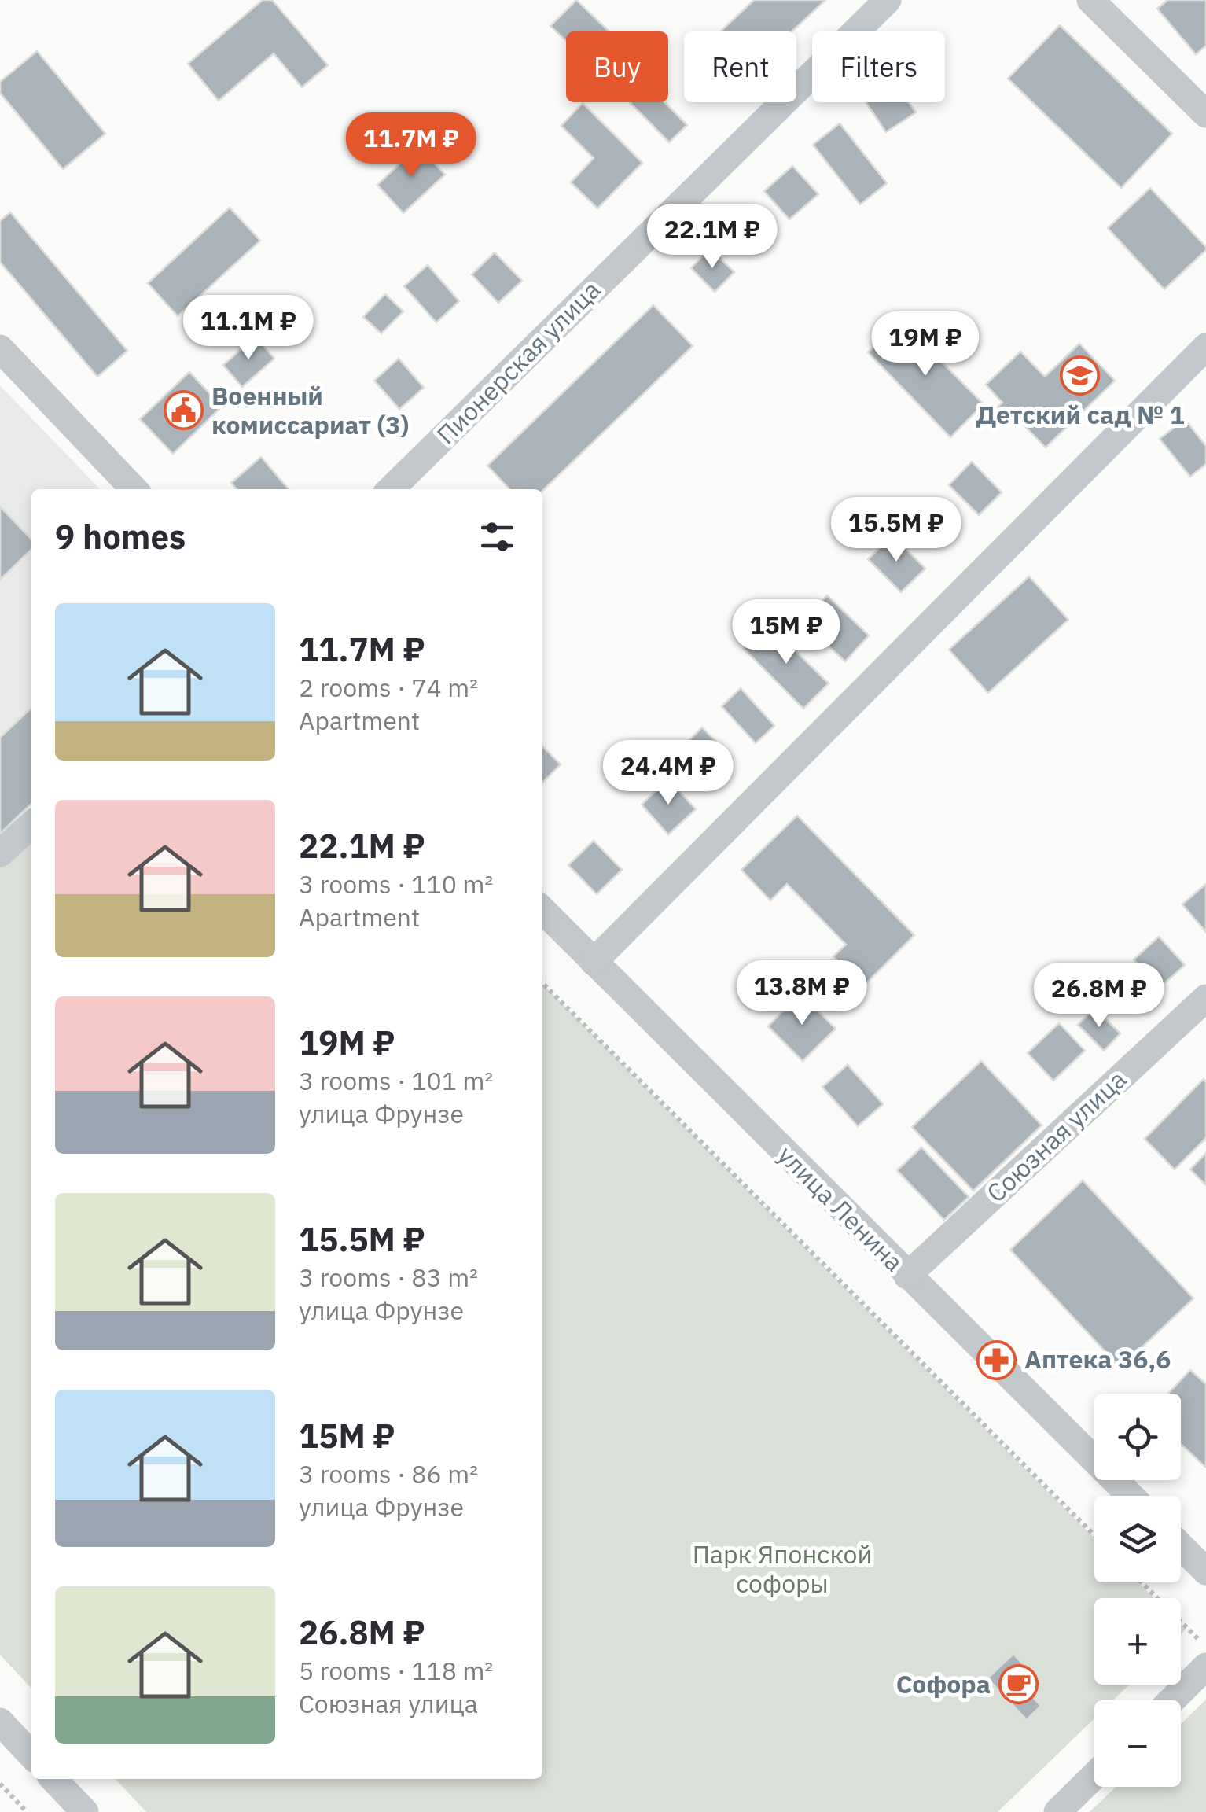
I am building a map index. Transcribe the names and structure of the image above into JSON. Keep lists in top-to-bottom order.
{
  "streets": {
    "street": ["Пионерская улица", "Союзная улица", "улица Ленина"]
  },
  "crossings": [
    ["Союзная улица", "улица Ленина"]
  ],
  "parks": ["Парк Японской софоры"],
  "places": {
    "school or university": ["Детский сад № 1"],
    "public building": ["Военный комиссариат (3)"],
    "pharmacy": ["Аптека 36,6"],
    "cafe": ["Софора"]
  },
  "page": {
    "chip": ["Buy", "Rent", "Filters"],
    "price": [
      "11.7M ₽",
      "22.1M ₽",
      "11.1M ₽",
      "19M ₽",
      "15.5M ₽",
      "15M ₽",
      "24.4M ₽",
      "13.8M ₽",
      "26.8M ₽"
    ],
    "heading": "9 homes",
    "list": [
      {
        "name": "11.7M ₽",
        "note": "2 rooms · 74 m² · Apartment"
      },
      {
        "name": "22.1M ₽",
        "note": "3 rooms · 110 m² · Apartment"
      },
      {
        "name": "19M ₽",
        "note": "3 rooms · 101 m² · улица Фрунзе"
      },
      {
        "name": "15.5M ₽",
        "note": "3 rooms · 83 m² · улица Фрунзе"
      },
      {
        "name": "15M ₽",
        "note": "3 rooms · 86 m² · улица Фрунзе"
      },
      {
        "name": "26.8M ₽",
        "note": "5 rooms · 118 m² · Союзная улица"
      }
    ],
    "map_buttons": ["+", "−"]
  }
}
